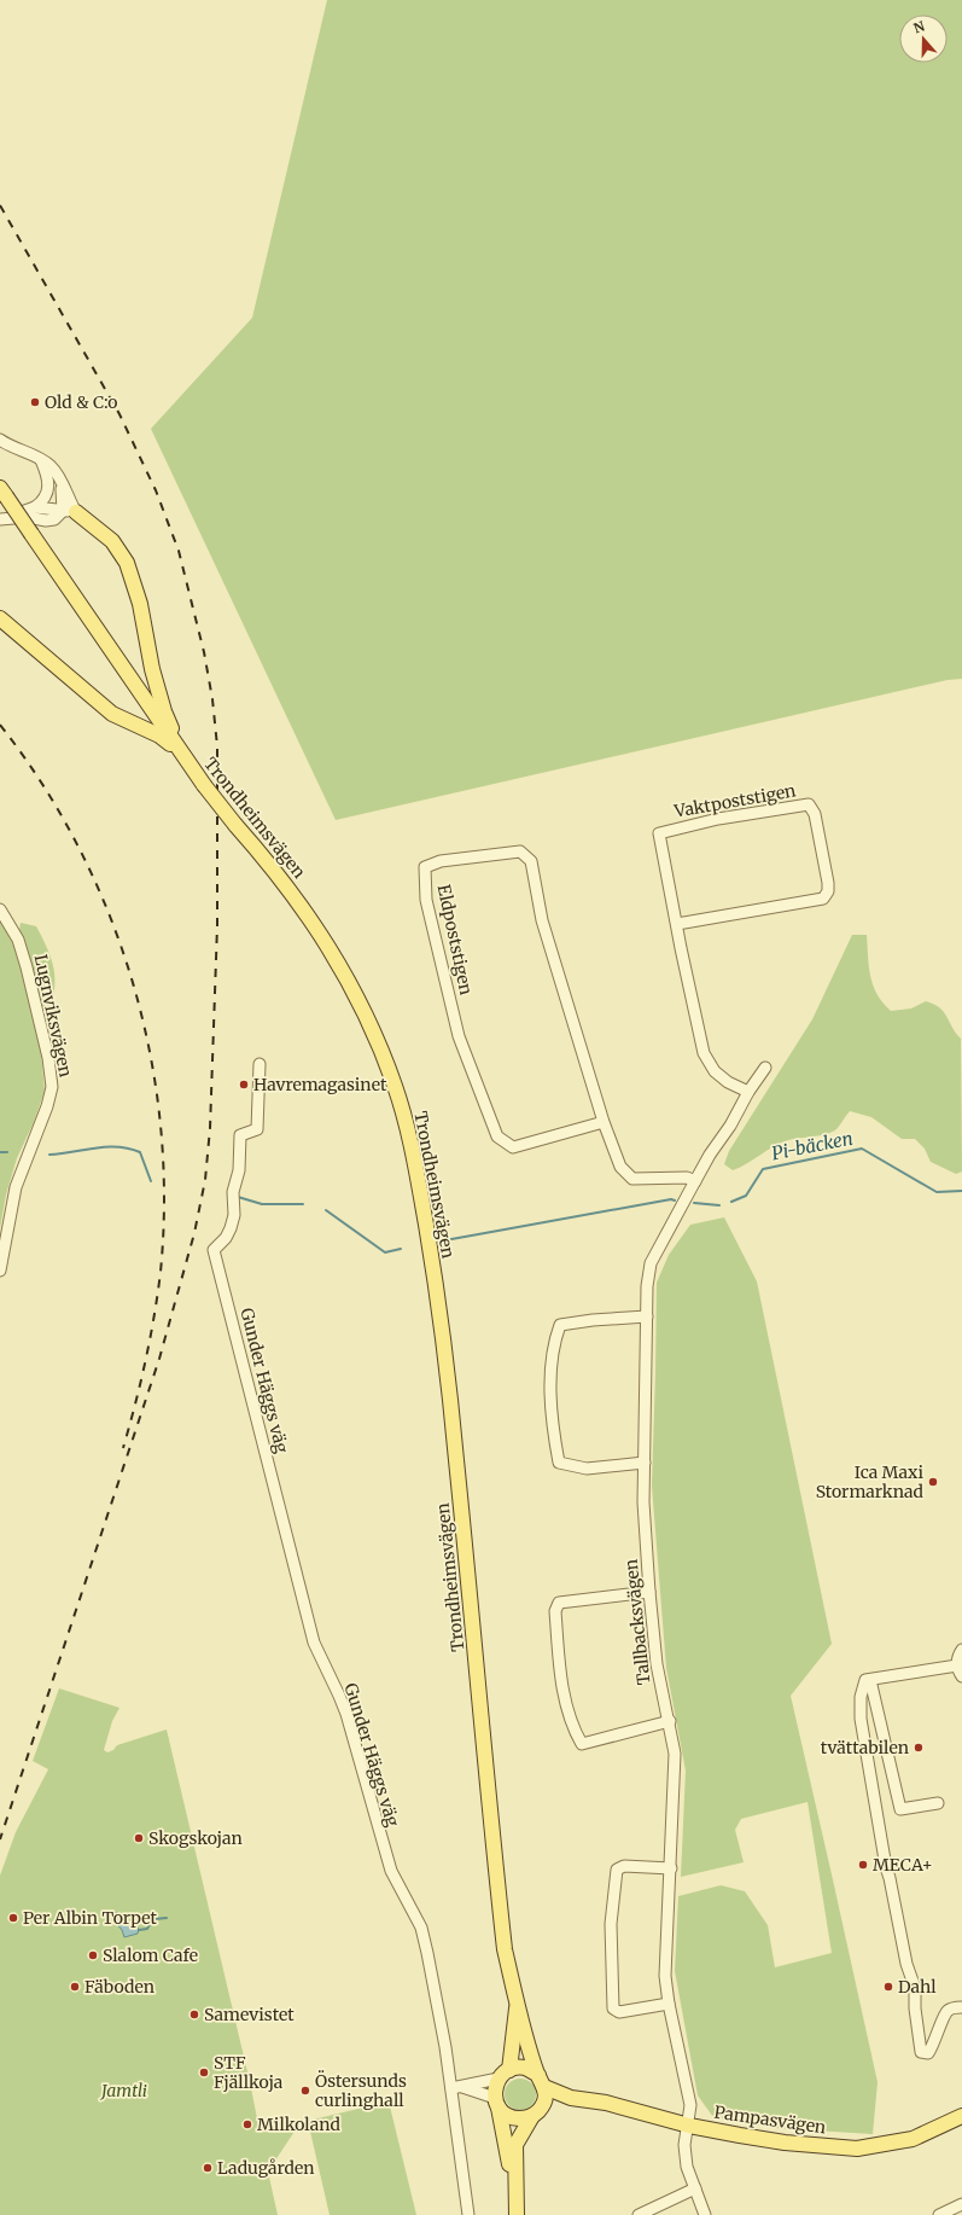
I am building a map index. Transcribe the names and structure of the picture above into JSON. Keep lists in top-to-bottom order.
{
  "streets": {
    "main road": ["Trondheimsvägen", "Pampasvägen"],
    "street": [
      "Vaktpoststigen",
      "Eldpoststigen",
      "Lugnviksvägen",
      "Gunder Häggs väg",
      "Tallbacksvägen"
    ]
  },
  "crossings": [
    ["Vaktpoststigen", "Tallbacksvägen"],
    ["Trondheimsvägen", "Pampasvägen"],
    ["Eldpoststigen", "Tallbacksvägen"],
    ["Tallbacksvägen", "Pampasvägen"]
  ],
  "water": ["Pi-bäcken"],
  "parks": ["Jamtli"],
  "places": [
    "Old & C:o",
    "Havremagasinet",
    "Ica Maxi Stormarknad",
    "tvättabilen",
    "Skogskojan",
    "MECA+",
    "Per Albin Torpet",
    "Slalom Cafe",
    "Fäboden",
    "Dahl",
    "Samevistet",
    "STF Fjällkoja",
    "Östersunds curlinghall",
    "Milkoland",
    "Ladugården"
  ],
  "north": "top"
}
